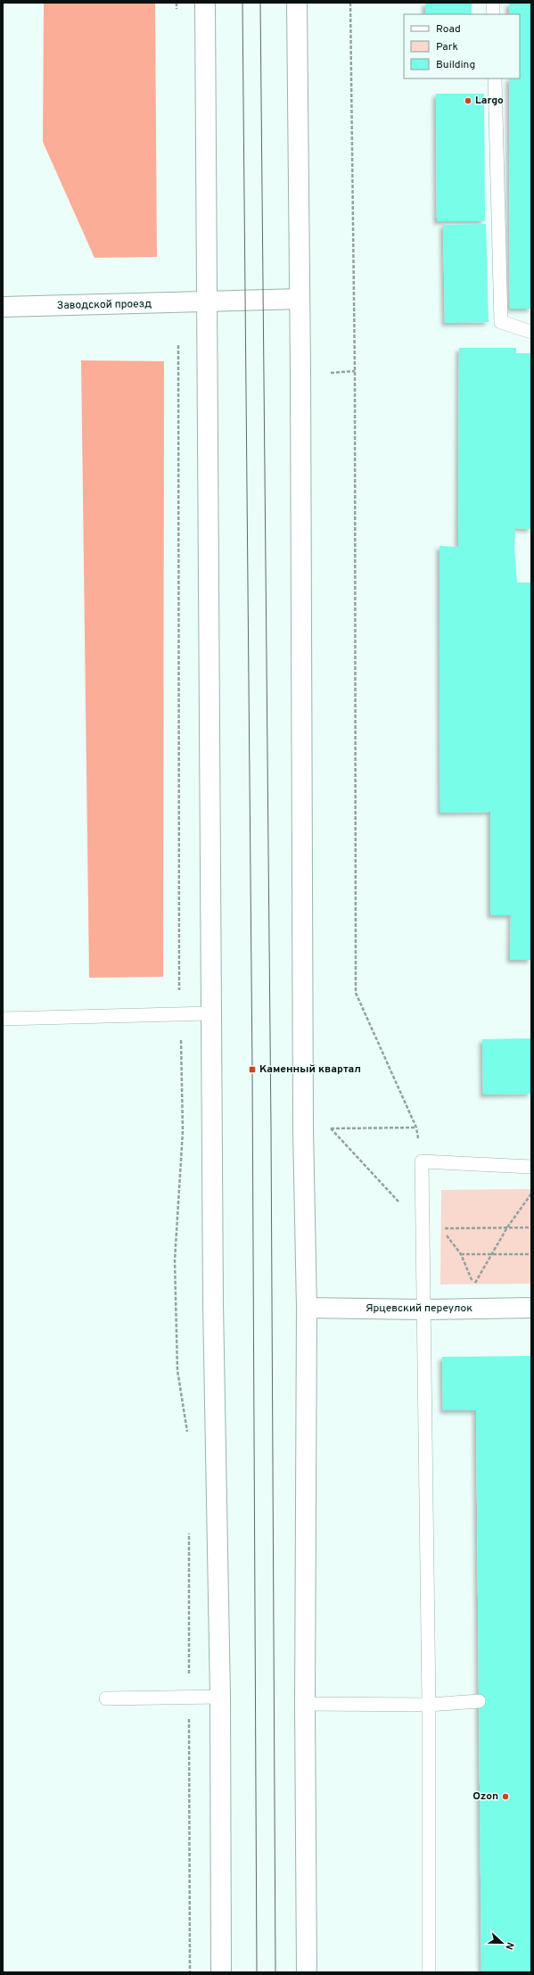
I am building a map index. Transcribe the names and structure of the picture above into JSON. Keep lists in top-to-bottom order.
{
  "streets": {
    "main road": ["Заводской проезд", "Ярцевский переулок"]
  },
  "places": {
    "other": ["Largo", "Ozon"],
    "transit": ["Каменный квартал"]
  },
  "legend": ["Road", "Park", "Building"],
  "north": "right"
}
